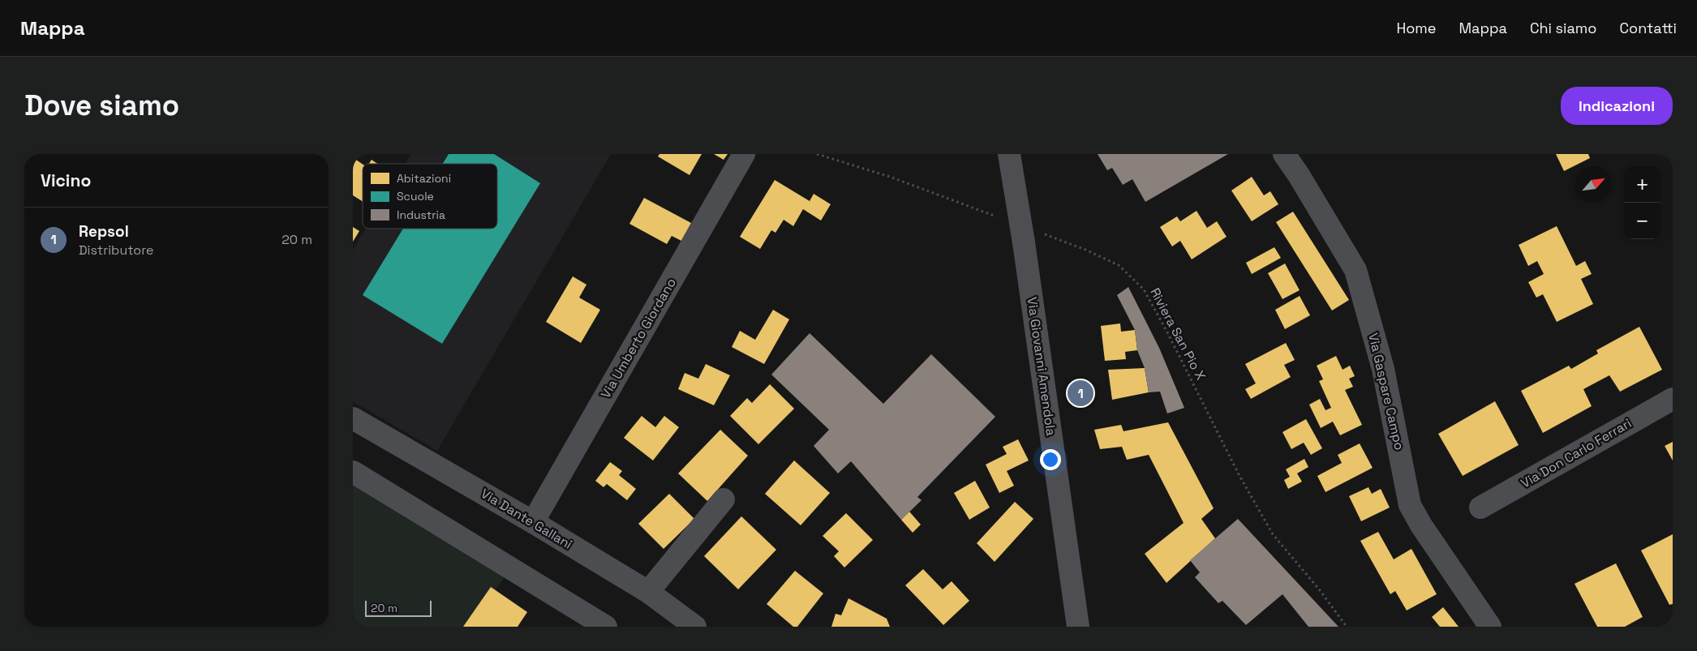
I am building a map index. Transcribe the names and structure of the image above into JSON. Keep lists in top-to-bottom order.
{
  "streets": {
    "main road": ["Via Giovanni Amendola"],
    "street": [
      "Via Umberto Giordano",
      "Via Gaspare Campo",
      "Via Don Carlo Ferrari",
      "Via Dante Gallani"
    ],
    "path": ["Riviera San Pio X"]
  },
  "crossings": [
    ["Riviera San Pio X", "Via Giovanni Amendola"],
    ["Via Umberto Giordano", "Via Dante Gallani"]
  ],
  "legend": ["Abitazioni", "Scuole", "Industria"],
  "scale_bar": "20 m",
  "north": "top right",
  "page": {
    "header": "Mappa",
    "nav": [
      "Home",
      "Mappa",
      "Chi siamo",
      "Contatti"
    ],
    "buttons": "Indicazioni",
    "title": "Dove siamo",
    "heading": "Vicino",
    "map_buttons": ["+", "−"],
    "list": [
      {
        "mark": "1",
        "name": "Repsol",
        "note": "Distributore",
        "value": "20 m"
      }
    ],
    "pins": "1",
    "scale": "20 m"
  }
}
